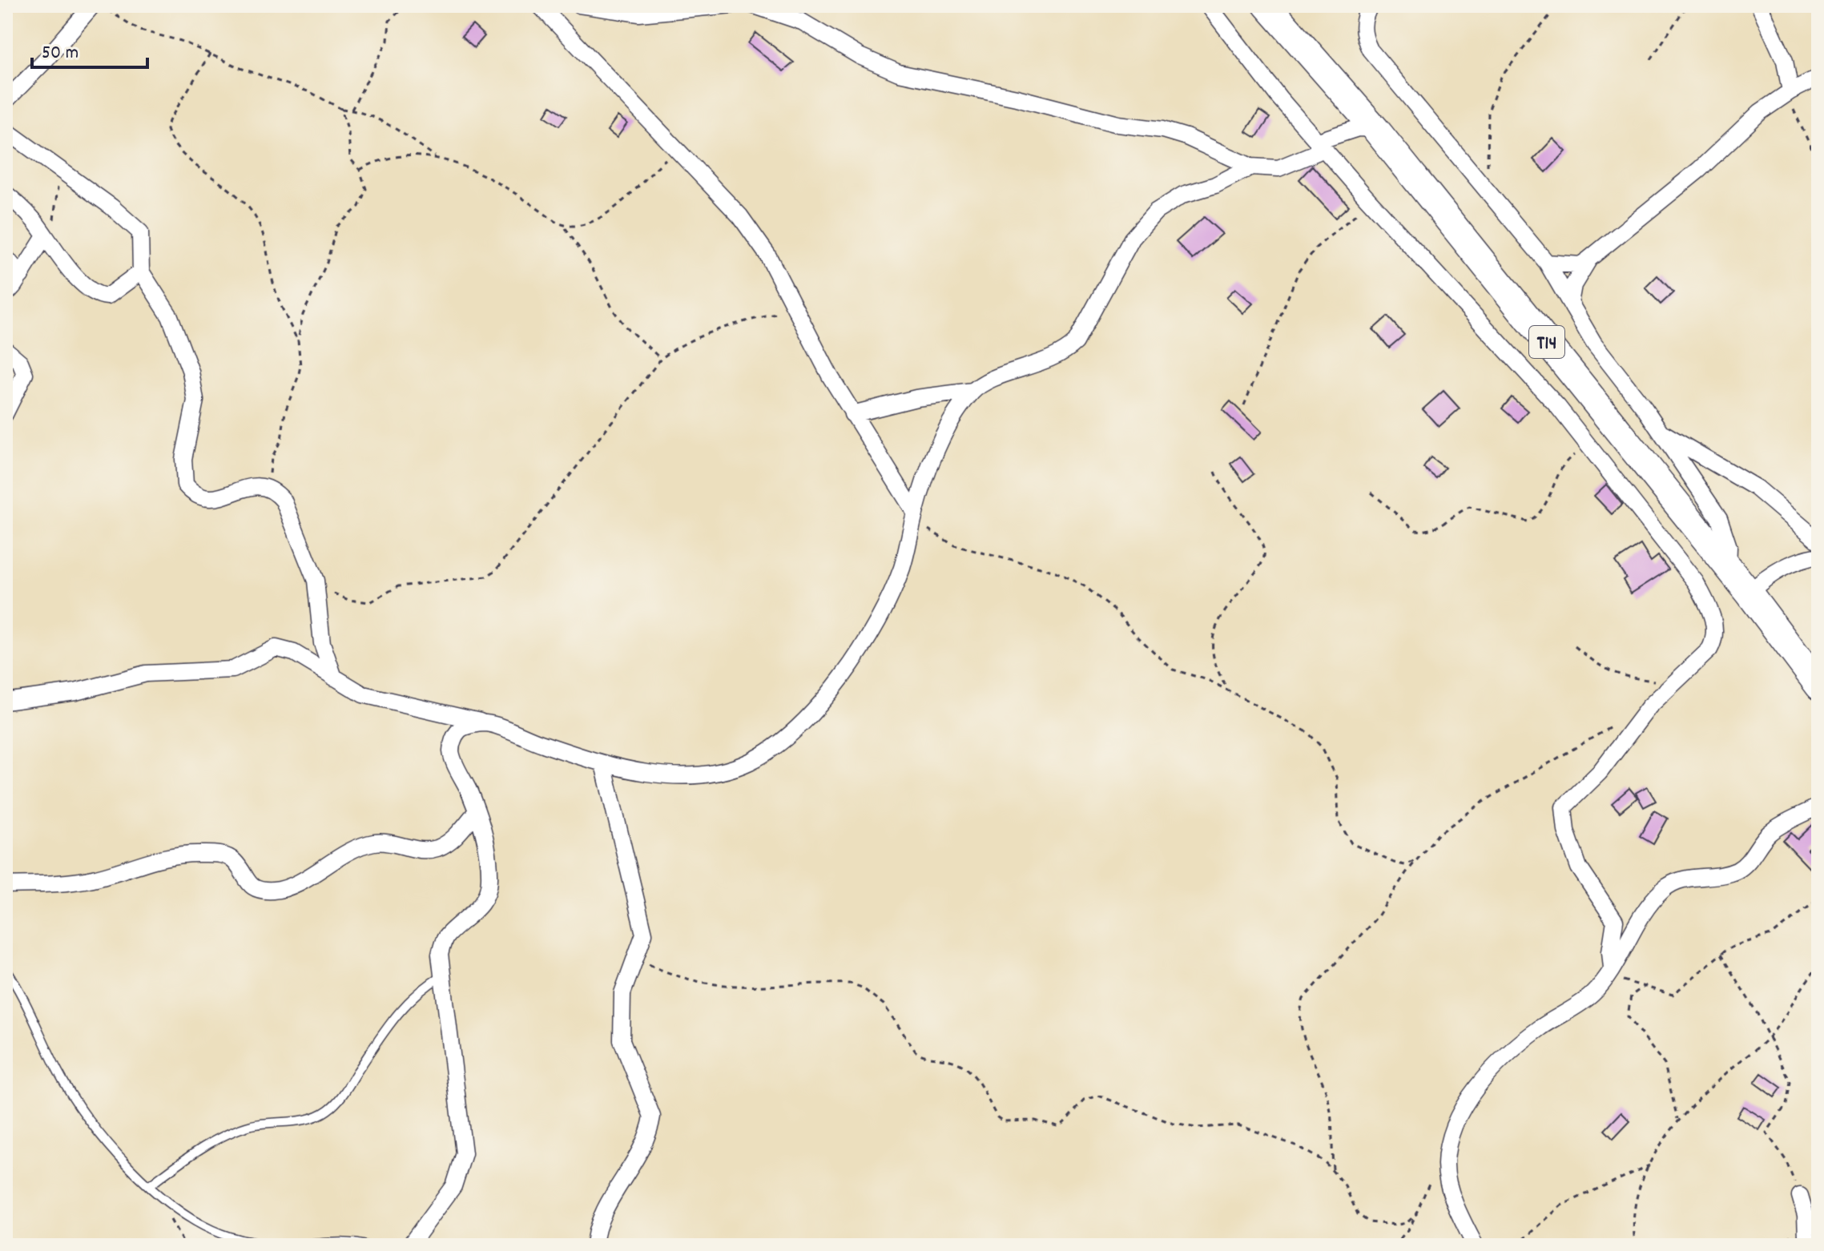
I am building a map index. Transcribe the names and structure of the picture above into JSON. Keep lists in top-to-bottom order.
{
  "streets": {
    "highway": ["T14"]
  },
  "scale_bar": "50 m"
}
